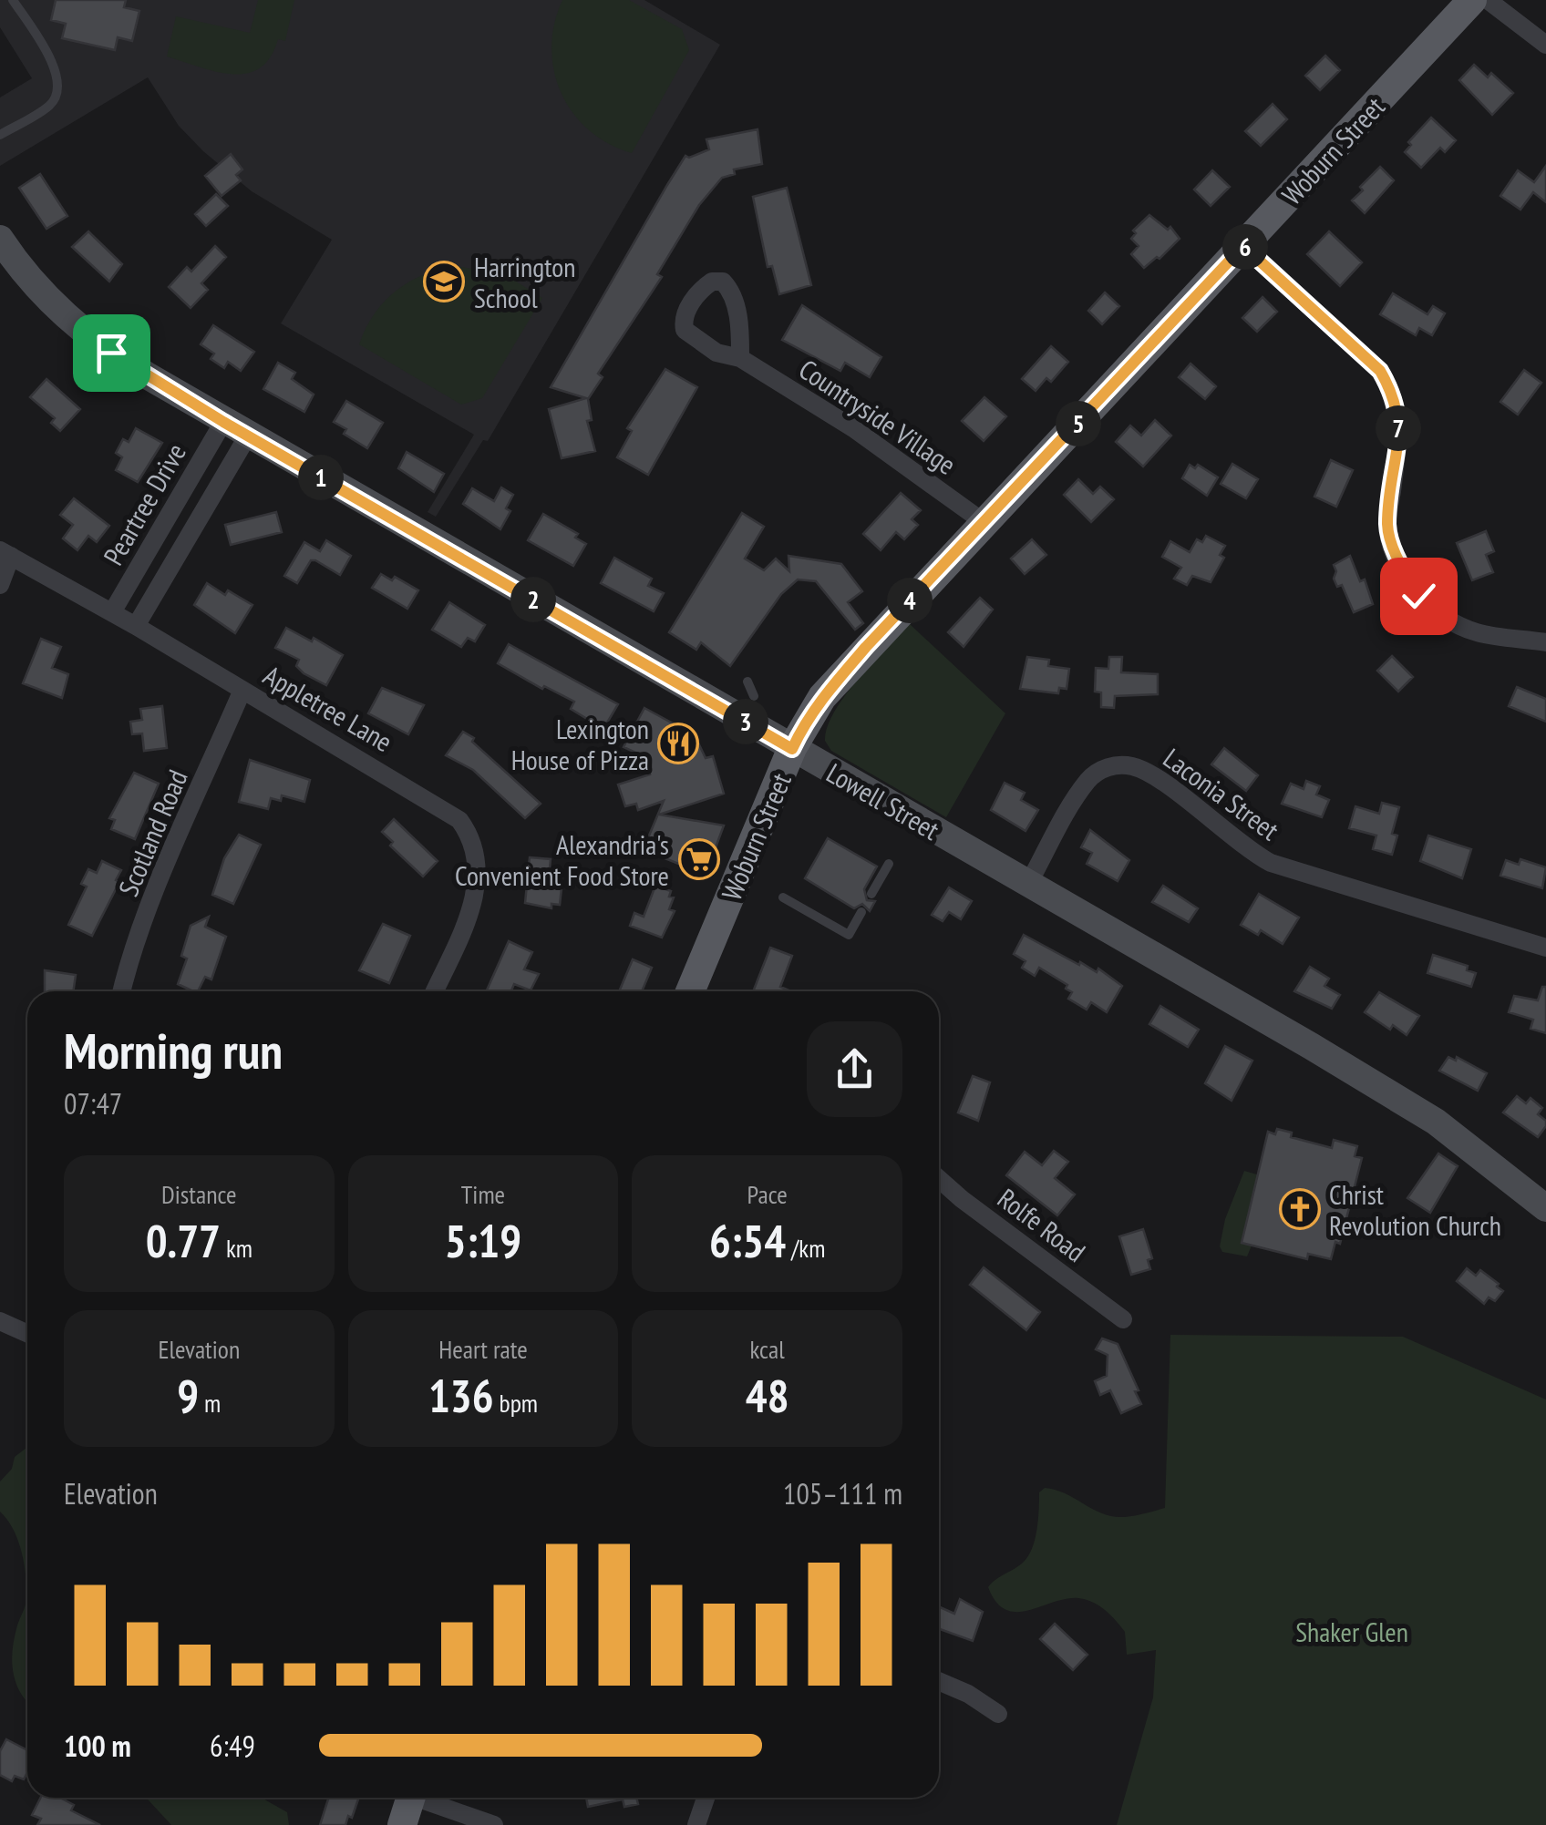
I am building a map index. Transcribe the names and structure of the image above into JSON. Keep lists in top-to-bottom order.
{
  "streets": {
    "main road": ["Woburn Street", "Lowell Street"],
    "street": [
      "Countryside Village",
      "Peartree Drive",
      "Appletree Lane",
      "Laconia Street",
      "Scotland Road",
      "Rolfe Road"
    ]
  },
  "crossings": [
    ["Woburn Street", "Countryside Village"],
    ["Woburn Street", "Lowell Street"],
    ["Peartree Drive", "Appletree Lane"],
    ["Peartree Drive", "Lowell Street"],
    ["Appletree Lane", "Scotland Road"],
    ["Laconia Street", "Lowell Street"]
  ],
  "parks": ["Shaker Glen"],
  "places": {
    "school or university": ["Harrington School"],
    "restaurant": ["Lexington House of Pizza"],
    "supermarket": ["Alexandria's Convenient Food Store"],
    "church": ["Christ Revolution Church"]
  },
  "page": {
    "pins": [
      "6",
      "5",
      "7",
      "1",
      "2",
      "4",
      "3"
    ],
    "heading": ["Morning run", "07:47"],
    "stats": [
      ["Distance", "0.77 km"],
      ["Time", "5:19"],
      ["Pace", "6:54 /km"],
      ["Elevation", "9 m"],
      ["Heart rate", "136 bpm"],
      ["kcal", "48"]
    ],
    "chart": ["Elevation", "105–111 m"],
    "list": [
      {
        "name": "100 m",
        "note": "6:49"
      }
    ]
  }
}
